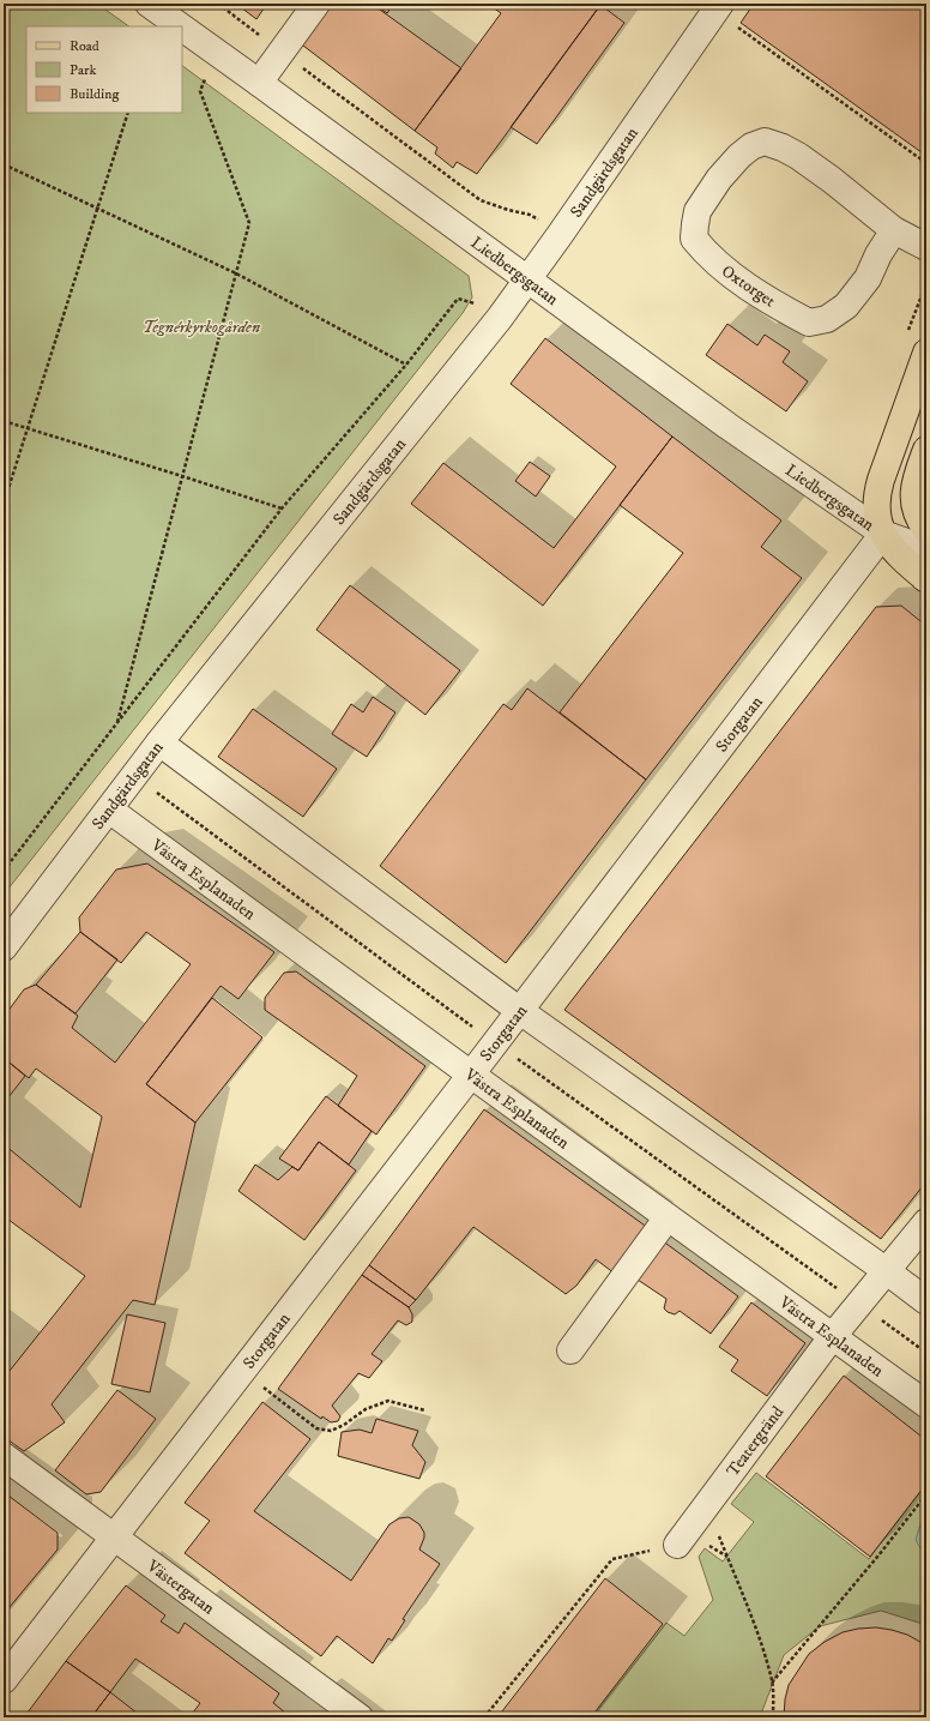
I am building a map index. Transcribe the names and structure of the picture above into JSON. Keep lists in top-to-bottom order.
{
  "streets": {
    "main road": ["Liedbergsgatan"],
    "street": [
      "Sandgärdsgatan",
      "Oxtorget",
      "Storgatan",
      "Västra Esplanaden",
      "Teatergränd",
      "Västergatan"
    ]
  },
  "crossings": [
    ["Sandgärdsgatan", "Liedbergsgatan"],
    ["Sandgärdsgatan", "Västra Esplanaden"],
    ["Liedbergsgatan", "Storgatan"],
    ["Storgatan", "Västra Esplanaden"],
    ["Storgatan", "Västergatan"],
    ["Västra Esplanaden", "Teatergränd"]
  ],
  "parks": ["Tegnérkyrkogården"],
  "legend": ["Road", "Park", "Building"]
}
